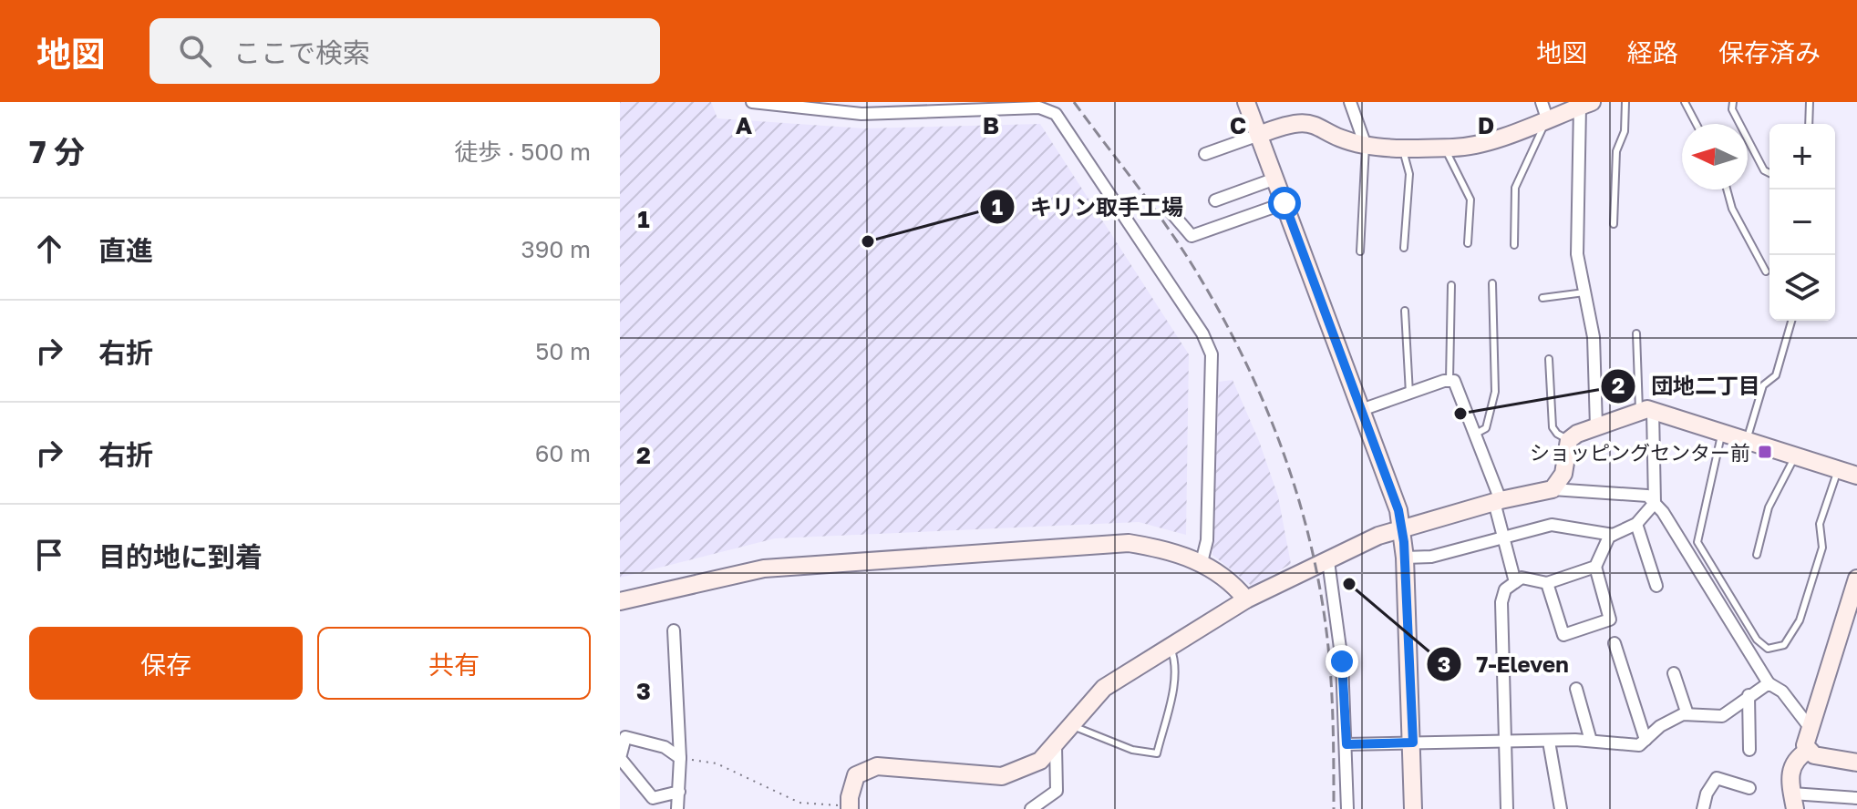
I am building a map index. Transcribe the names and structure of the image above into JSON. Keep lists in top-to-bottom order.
{
  "places": {
    "other": ["キリン取手工場", "団地二丁目", "7-Eleven"],
    "transit": ["ショッピングセンター前"]
  },
  "north": "left",
  "page": {
    "header": "地図",
    "search": "ここで検索",
    "nav": ["地図", "経路", "保存済み"],
    "heading": ["7 分", "徒歩 · 500 m"],
    "map_buttons": ["+", "−"],
    "list": [
      ["直進", "390 m"],
      ["右折", "50 m"],
      ["右折", "60 m"],
      "目的地に到着"
    ],
    "buttons": ["保存", "共有"]
  },
  "grid": {
    "columns": [
      "A",
      "B",
      "C",
      "D"
    ],
    "rows": ["1", "2", "3"]
  }
}
